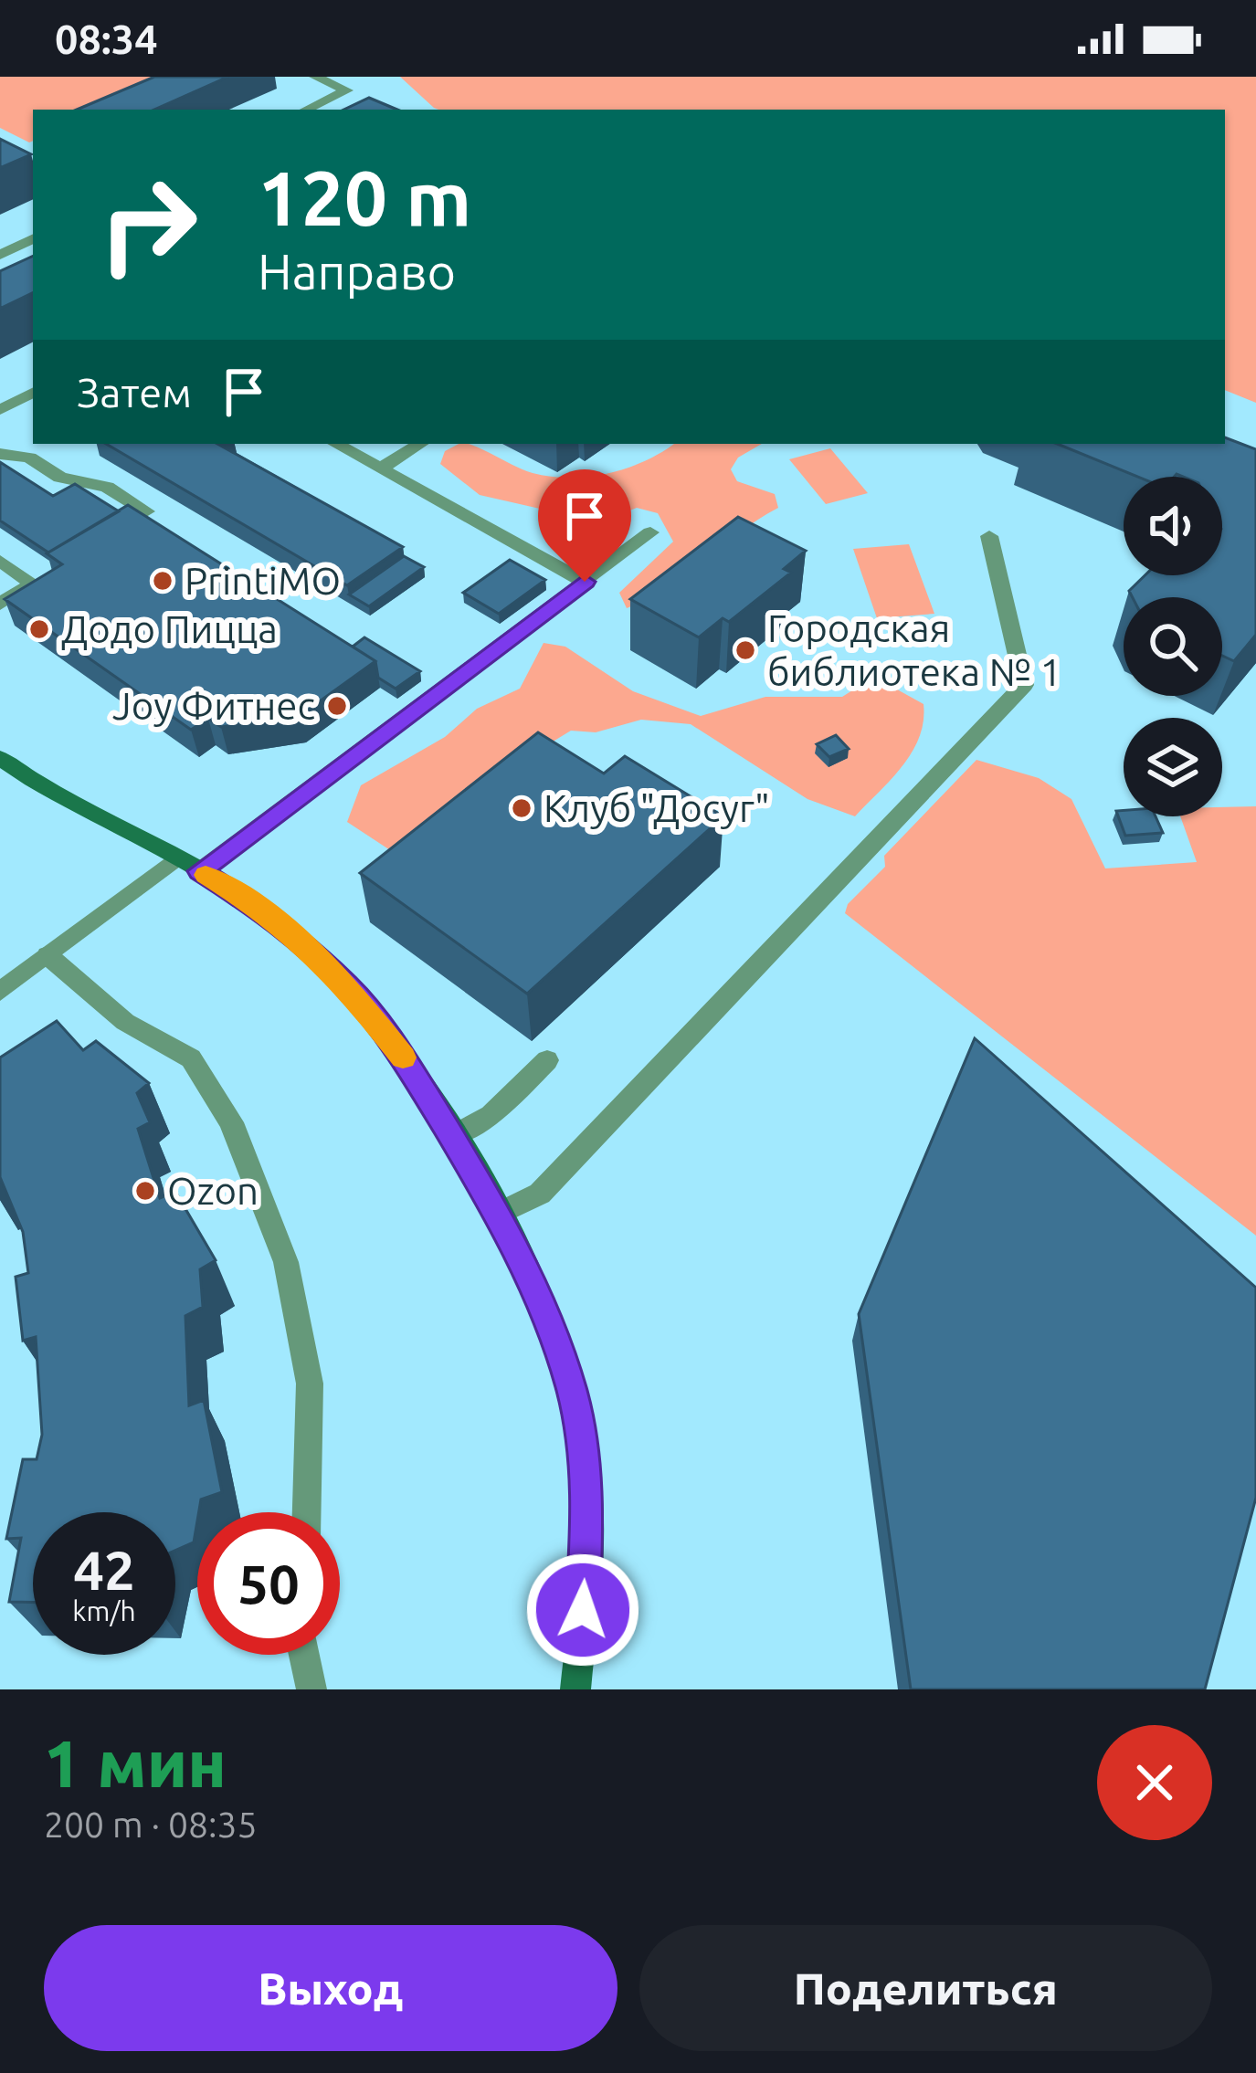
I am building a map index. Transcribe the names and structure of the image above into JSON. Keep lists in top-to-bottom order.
{
  "places": [
    "PrintiMO",
    "Додо Пицца",
    "Городская библиотека № 1",
    "Joy Фитнес",
    "Клуб \"Досуг\"",
    "Ozon"
  ],
  "page": {
    "status": "08:34",
    "turn": ["120 m", "Направо"],
    "then": "Затем",
    "speed": "42 km/h",
    "limit": "50",
    "heading": ["1 мин", "200 m · 08:35"],
    "buttons": ["Выход", "Поделиться"]
  }
}
